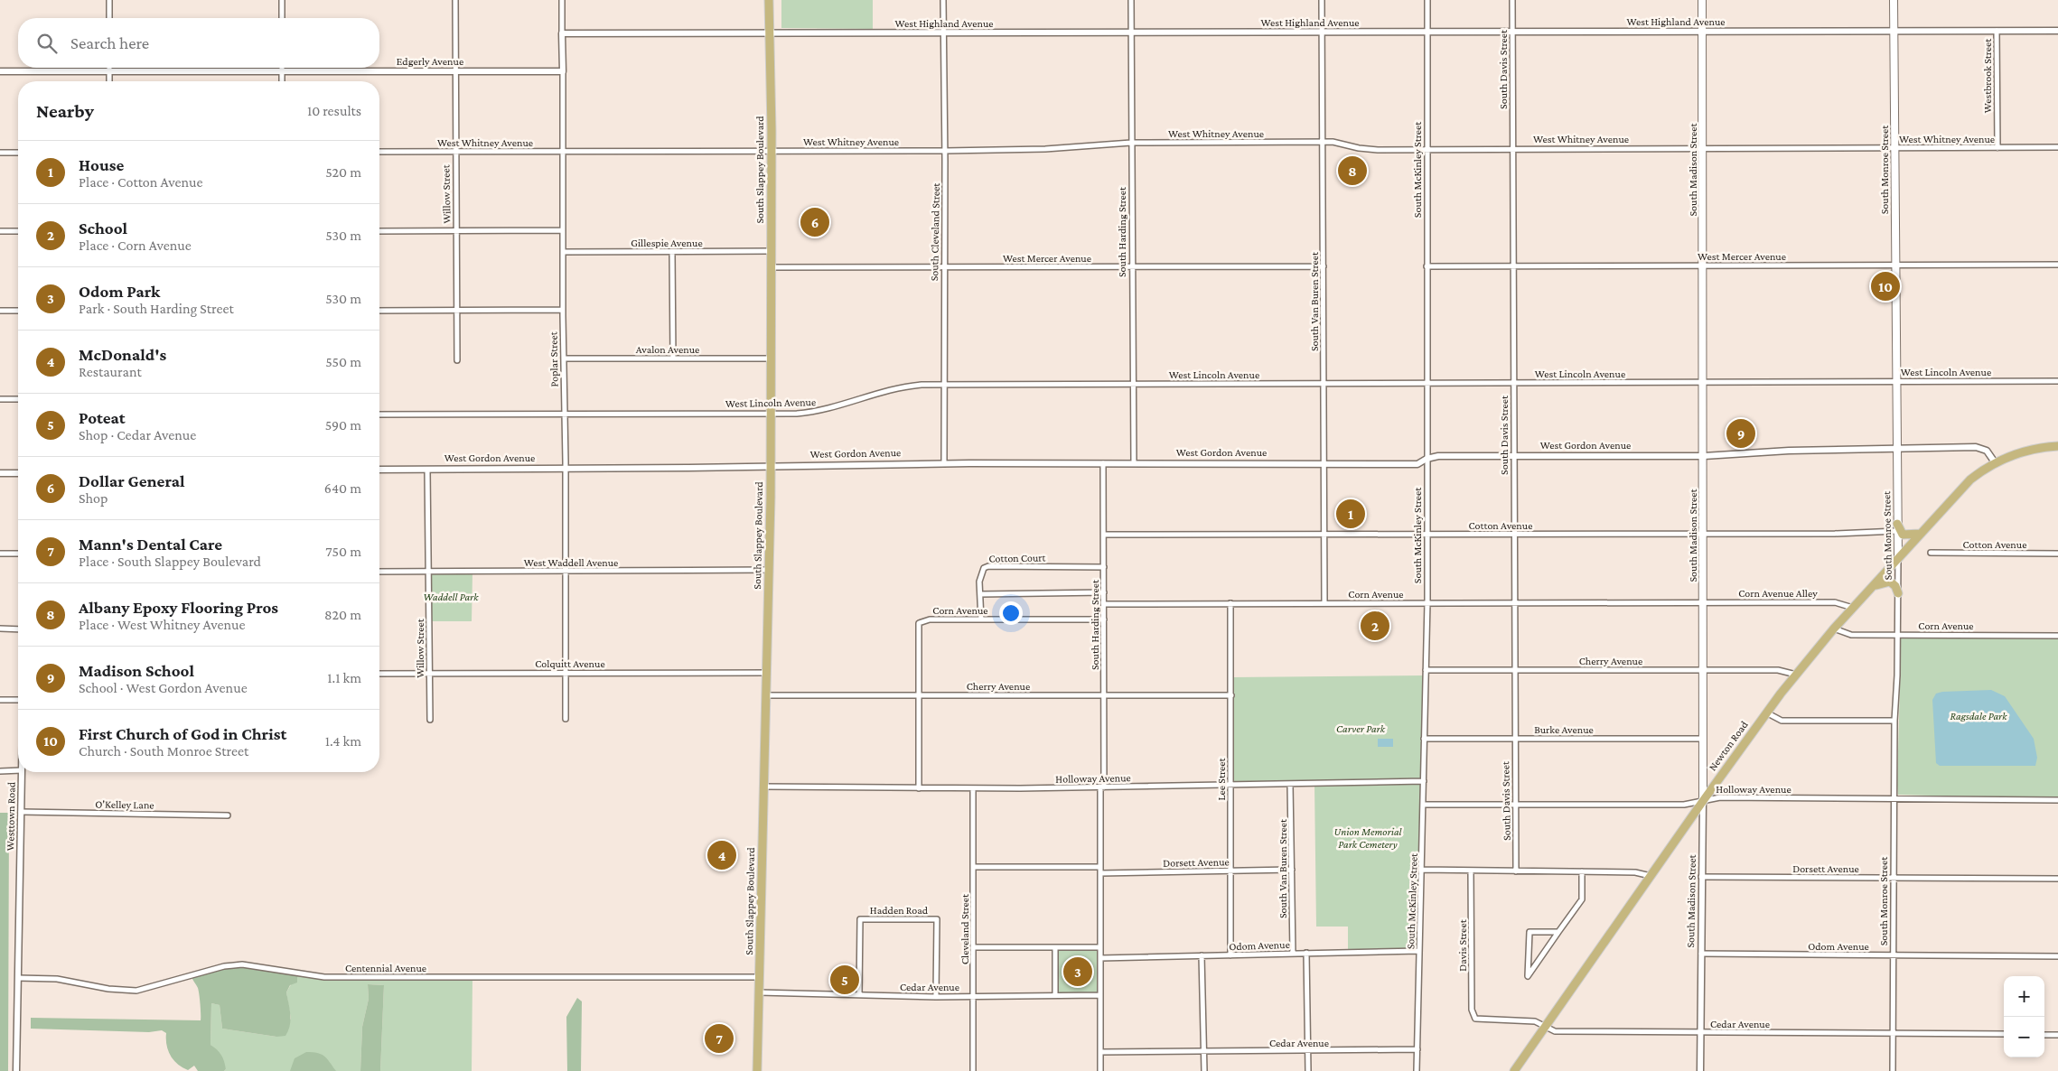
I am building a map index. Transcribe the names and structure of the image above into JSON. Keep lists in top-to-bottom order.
{
  "streets": {
    "main road": [
      "South Slappey Boulevard",
      "South Madison Street",
      "South Monroe Street",
      "Newton Road"
    ],
    "street": [
      "West Highland Avenue",
      "Edgerly Avenue",
      "South Davis Street",
      "Westbrook Street",
      "West Whitney Avenue",
      "South McKinley Street",
      "Willow Street",
      "South Cleveland Street",
      "South Harding Street",
      "Gillespie Avenue",
      "West Mercer Avenue",
      "South Van Buren Street",
      "Avalon Avenue",
      "Poplar Street",
      "West Lincoln Avenue",
      "West Gordon Avenue",
      "Cotton Avenue",
      "Cotton Court",
      "West Waddell Avenue",
      "Corn Avenue Alley",
      "Corn Avenue",
      "Cherry Avenue",
      "Colquitt Avenue",
      "Burke Avenue",
      "Holloway Avenue",
      "Lee Street",
      "O'Kelley Lane",
      "Westtown Road",
      "Dorsett Avenue",
      "Hadden Road",
      "Cleveland Street",
      "Odom Avenue",
      "Davis Street",
      "Centennial Avenue",
      "Cedar Avenue"
    ]
  },
  "crossings": [
    ["West Highland Avenue", "South Davis Street"],
    ["West Highland Avenue", "Westbrook Street"],
    ["West Highland Avenue", "South Slappey Boulevard"],
    ["West Highland Avenue", "South McKinley Street"],
    ["West Highland Avenue", "South Madison Street"],
    ["West Highland Avenue", "South Monroe Street"],
    ["West Highland Avenue", "South Cleveland Street"],
    ["West Highland Avenue", "South Harding Street"],
    ["West Highland Avenue", "South Van Buren Street"],
    ["West Highland Avenue", "Poplar Street"],
    ["Edgerly Avenue", "Willow Street"],
    ["Edgerly Avenue", "Poplar Street"],
    ["South Davis Street", "West Whitney Avenue"],
    ["South Davis Street", "West Mercer Avenue"],
    ["South Davis Street", "West Lincoln Avenue"],
    ["South Davis Street", "West Gordon Avenue"],
    ["South Davis Street", "Cotton Avenue"],
    ["South Davis Street", "Corn Avenue"],
    ["South Davis Street", "Cherry Avenue"],
    ["South Davis Street", "Burke Avenue"],
    ["South Davis Street", "Holloway Avenue"],
    ["Westbrook Street", "West Whitney Avenue"],
    ["West Whitney Avenue", "South Slappey Boulevard"],
    ["West Whitney Avenue", "South McKinley Street"],
    ["West Whitney Avenue", "South Madison Street"],
    ["West Whitney Avenue", "South Monroe Street"],
    ["West Whitney Avenue", "Willow Street"],
    ["West Whitney Avenue", "South Cleveland Street"],
    ["West Whitney Avenue", "South Harding Street"],
    ["West Whitney Avenue", "South Van Buren Street"],
    ["West Whitney Avenue", "Poplar Street"],
    ["South Slappey Boulevard", "Gillespie Avenue"],
    ["South Slappey Boulevard", "West Mercer Avenue"],
    ["South Slappey Boulevard", "Avalon Avenue"],
    ["South Slappey Boulevard", "West Lincoln Avenue"],
    ["South Slappey Boulevard", "West Gordon Avenue"],
    ["South Slappey Boulevard", "West Waddell Avenue"],
    ["South Slappey Boulevard", "Cherry Avenue"],
    ["South Slappey Boulevard", "Colquitt Avenue"],
    ["South Slappey Boulevard", "Holloway Avenue"],
    ["South Slappey Boulevard", "Centennial Avenue"],
    ["South Slappey Boulevard", "Cedar Avenue"],
    ["South McKinley Street", "West Mercer Avenue"],
    ["South McKinley Street", "West Lincoln Avenue"],
    ["South McKinley Street", "West Gordon Avenue"],
    ["South McKinley Street", "Cotton Avenue"],
    ["South McKinley Street", "Corn Avenue"],
    ["South McKinley Street", "Cherry Avenue"],
    ["South McKinley Street", "Burke Avenue"],
    ["South McKinley Street", "Holloway Avenue"],
    ["South McKinley Street", "Odom Avenue"],
    ["South McKinley Street", "Cedar Avenue"],
    ["South Madison Street", "West Mercer Avenue"],
    ["South Madison Street", "West Lincoln Avenue"],
    ["South Madison Street", "West Gordon Avenue"],
    ["South Madison Street", "Cotton Avenue"],
    ["South Madison Street", "Corn Avenue Alley"],
    ["South Madison Street", "Corn Avenue"],
    ["South Madison Street", "Cherry Avenue"],
    ["South Madison Street", "Burke Avenue"],
    ["South Madison Street", "Newton Road"],
    ["South Madison Street", "Holloway Avenue"],
    ["South Madison Street", "Dorsett Avenue"],
    ["South Madison Street", "Odom Avenue"],
    ["South Madison Street", "Cedar Avenue"],
    ["South Monroe Street", "West Mercer Avenue"],
    ["South Monroe Street", "West Lincoln Avenue"],
    ["South Monroe Street", "West Gordon Avenue"],
    ["South Monroe Street", "Cotton Avenue"],
    ["South Monroe Street", "Corn Avenue"],
    ["South Monroe Street", "Newton Road"],
    ["South Monroe Street", "Holloway Avenue"],
    ["South Monroe Street", "Dorsett Avenue"],
    ["South Monroe Street", "Odom Avenue"],
    ["South Monroe Street", "Cedar Avenue"],
    ["Willow Street", "West Gordon Avenue"],
    ["Willow Street", "West Waddell Avenue"],
    ["Willow Street", "Colquitt Avenue"],
    ["South Cleveland Street", "West Mercer Avenue"],
    ["South Cleveland Street", "West Lincoln Avenue"],
    ["South Cleveland Street", "West Gordon Avenue"],
    ["South Harding Street", "West Mercer Avenue"],
    ["South Harding Street", "West Lincoln Avenue"],
    ["South Harding Street", "West Gordon Avenue"],
    ["South Harding Street", "Cotton Avenue"],
    ["South Harding Street", "Cotton Court"],
    ["South Harding Street", "Corn Avenue"],
    ["South Harding Street", "Cherry Avenue"],
    ["South Harding Street", "Holloway Avenue"],
    ["South Harding Street", "Dorsett Avenue"],
    ["South Harding Street", "Odom Avenue"],
    ["South Harding Street", "Cedar Avenue"],
    ["Gillespie Avenue", "Poplar Street"],
    ["West Mercer Avenue", "South Van Buren Street"],
    ["South Van Buren Street", "West Lincoln Avenue"],
    ["South Van Buren Street", "West Gordon Avenue"],
    ["South Van Buren Street", "Cotton Avenue"],
    ["South Van Buren Street", "Corn Avenue"],
    ["South Van Buren Street", "Holloway Avenue"],
    ["South Van Buren Street", "Dorsett Avenue"],
    ["South Van Buren Street", "Odom Avenue"],
    ["Avalon Avenue", "Poplar Street"],
    ["Poplar Street", "West Lincoln Avenue"],
    ["Poplar Street", "West Gordon Avenue"],
    ["Poplar Street", "West Waddell Avenue"],
    ["Poplar Street", "Colquitt Avenue"],
    ["West Gordon Avenue", "Newton Road"],
    ["Cotton Court", "Corn Avenue"],
    ["Corn Avenue Alley", "Corn Avenue"],
    ["Corn Avenue Alley", "Newton Road"],
    ["Corn Avenue", "Cherry Avenue"],
    ["Corn Avenue", "Newton Road"],
    ["Corn Avenue", "Lee Street"],
    ["Cherry Avenue", "Newton Road"],
    ["Cherry Avenue", "Lee Street"],
    ["Newton Road", "Holloway Avenue"],
    ["Newton Road", "Cedar Avenue"],
    ["Holloway Avenue", "Lee Street"],
    ["Holloway Avenue", "Cleveland Street"],
    ["Lee Street", "Dorsett Avenue"],
    ["Lee Street", "Odom Avenue"],
    ["O'Kelley Lane", "Westtown Road"],
    ["Westtown Road", "Centennial Avenue"],
    ["Hadden Road", "Cedar Avenue"],
    ["Cleveland Street", "Cedar Avenue"],
    ["Davis Street", "Cedar Avenue"]
  ],
  "parks": [
    "Waddell Park",
    "Ragsdale Park",
    "Carver Park",
    "Union Memorial Park Cemetery"
  ],
  "page": {
    "search": "Search here",
    "heading": ["Nearby", "10 results"],
    "list": [
      {
        "mark": "1",
        "name": "House",
        "note": "Place · Cotton Avenue",
        "value": "520 m"
      },
      {
        "mark": "2",
        "name": "School",
        "note": "Place · Corn Avenue",
        "value": "530 m"
      },
      {
        "mark": "3",
        "name": "Odom Park",
        "note": "Park · South Harding Street",
        "value": "530 m"
      },
      {
        "mark": "4",
        "name": "McDonald's",
        "note": "Restaurant",
        "value": "550 m"
      },
      {
        "mark": "5",
        "name": "Poteat",
        "note": "Shop · Cedar Avenue",
        "value": "590 m"
      },
      {
        "mark": "6",
        "name": "Dollar General",
        "note": "Shop",
        "value": "640 m"
      },
      {
        "mark": "7",
        "name": "Mann's Dental Care",
        "note": "Place · South Slappey Boulevard",
        "value": "750 m"
      },
      {
        "mark": "8",
        "name": "Albany Epoxy Flooring Pros",
        "note": "Place · West Whitney Avenue",
        "value": "820 m"
      },
      {
        "mark": "9",
        "name": "Madison School",
        "note": "School · West Gordon Avenue",
        "value": "1.1 km"
      },
      {
        "mark": "10",
        "name": "First Church of God in Christ",
        "note": "Church · South Monroe Street",
        "value": "1.4 km"
      }
    ],
    "pins": [
      "8",
      "6",
      "10",
      "9",
      "1",
      "2",
      "4",
      "3",
      "5",
      "7"
    ],
    "map_buttons": ["+", "−"]
  }
}
